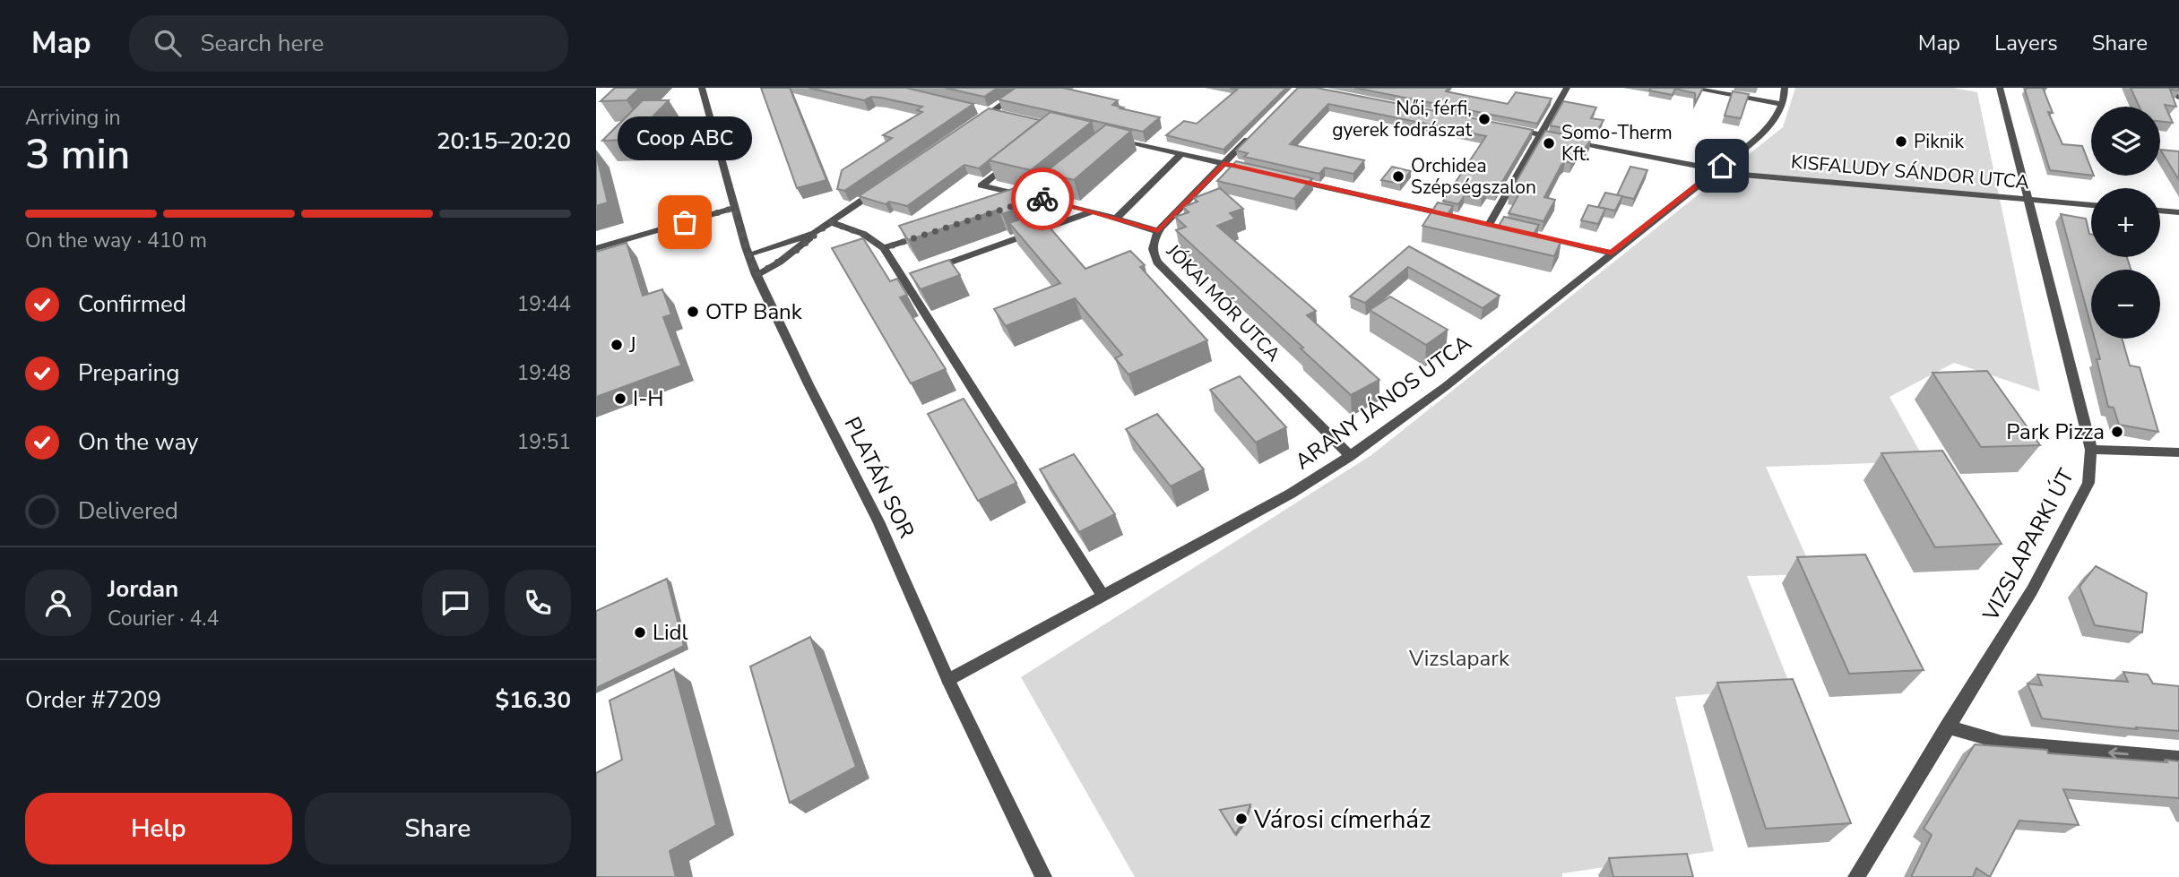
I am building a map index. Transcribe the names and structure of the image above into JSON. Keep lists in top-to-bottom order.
{
  "streets": {
    "street": [
      "KISFALUDY SÁNDOR UTCA",
      "JÓKAI MÓR UTCA",
      "ARANY JÁNOS UTCA",
      "PLATÁN SOR",
      "VIZSLAPARKI ÚT"
    ]
  },
  "crossings": [
    ["KISFALUDY SÁNDOR UTCA", "ARANY JÁNOS UTCA"],
    ["KISFALUDY SÁNDOR UTCA", "VIZSLAPARKI ÚT"],
    ["JÓKAI MÓR UTCA", "ARANY JÁNOS UTCA"],
    ["ARANY JÁNOS UTCA", "PLATÁN SOR"]
  ],
  "parks": ["Vizslapark"],
  "places": [
    "Női, férfi, gyerek fodrászat",
    "Piknik",
    "Somo-Therm Kft.",
    "Orchidea Szépségszalon",
    "Coop ABC",
    "OTP Bank",
    "J",
    "I-H",
    "Park Pizza",
    "Lidl",
    "Városi címerház"
  ],
  "page": {
    "header": "Map",
    "search": "Search here",
    "nav": ["Map", "Layers", "Share"],
    "heading": ["3 min", "Arriving in", "20:15–20:20"],
    "panel": [
      "Jordan",
      "Courier · 4.4",
      "Order #7209",
      "$16.30"
    ],
    "map_buttons": ["+", "−"],
    "bubble": "Coop ABC",
    "bar": "On the way · 410 m",
    "list": [
      ["Confirmed", "19:44"],
      ["Preparing", "19:48"],
      ["On the way", "19:51"],
      "Delivered"
    ],
    "buttons": ["Help", "Share"]
  }
}
